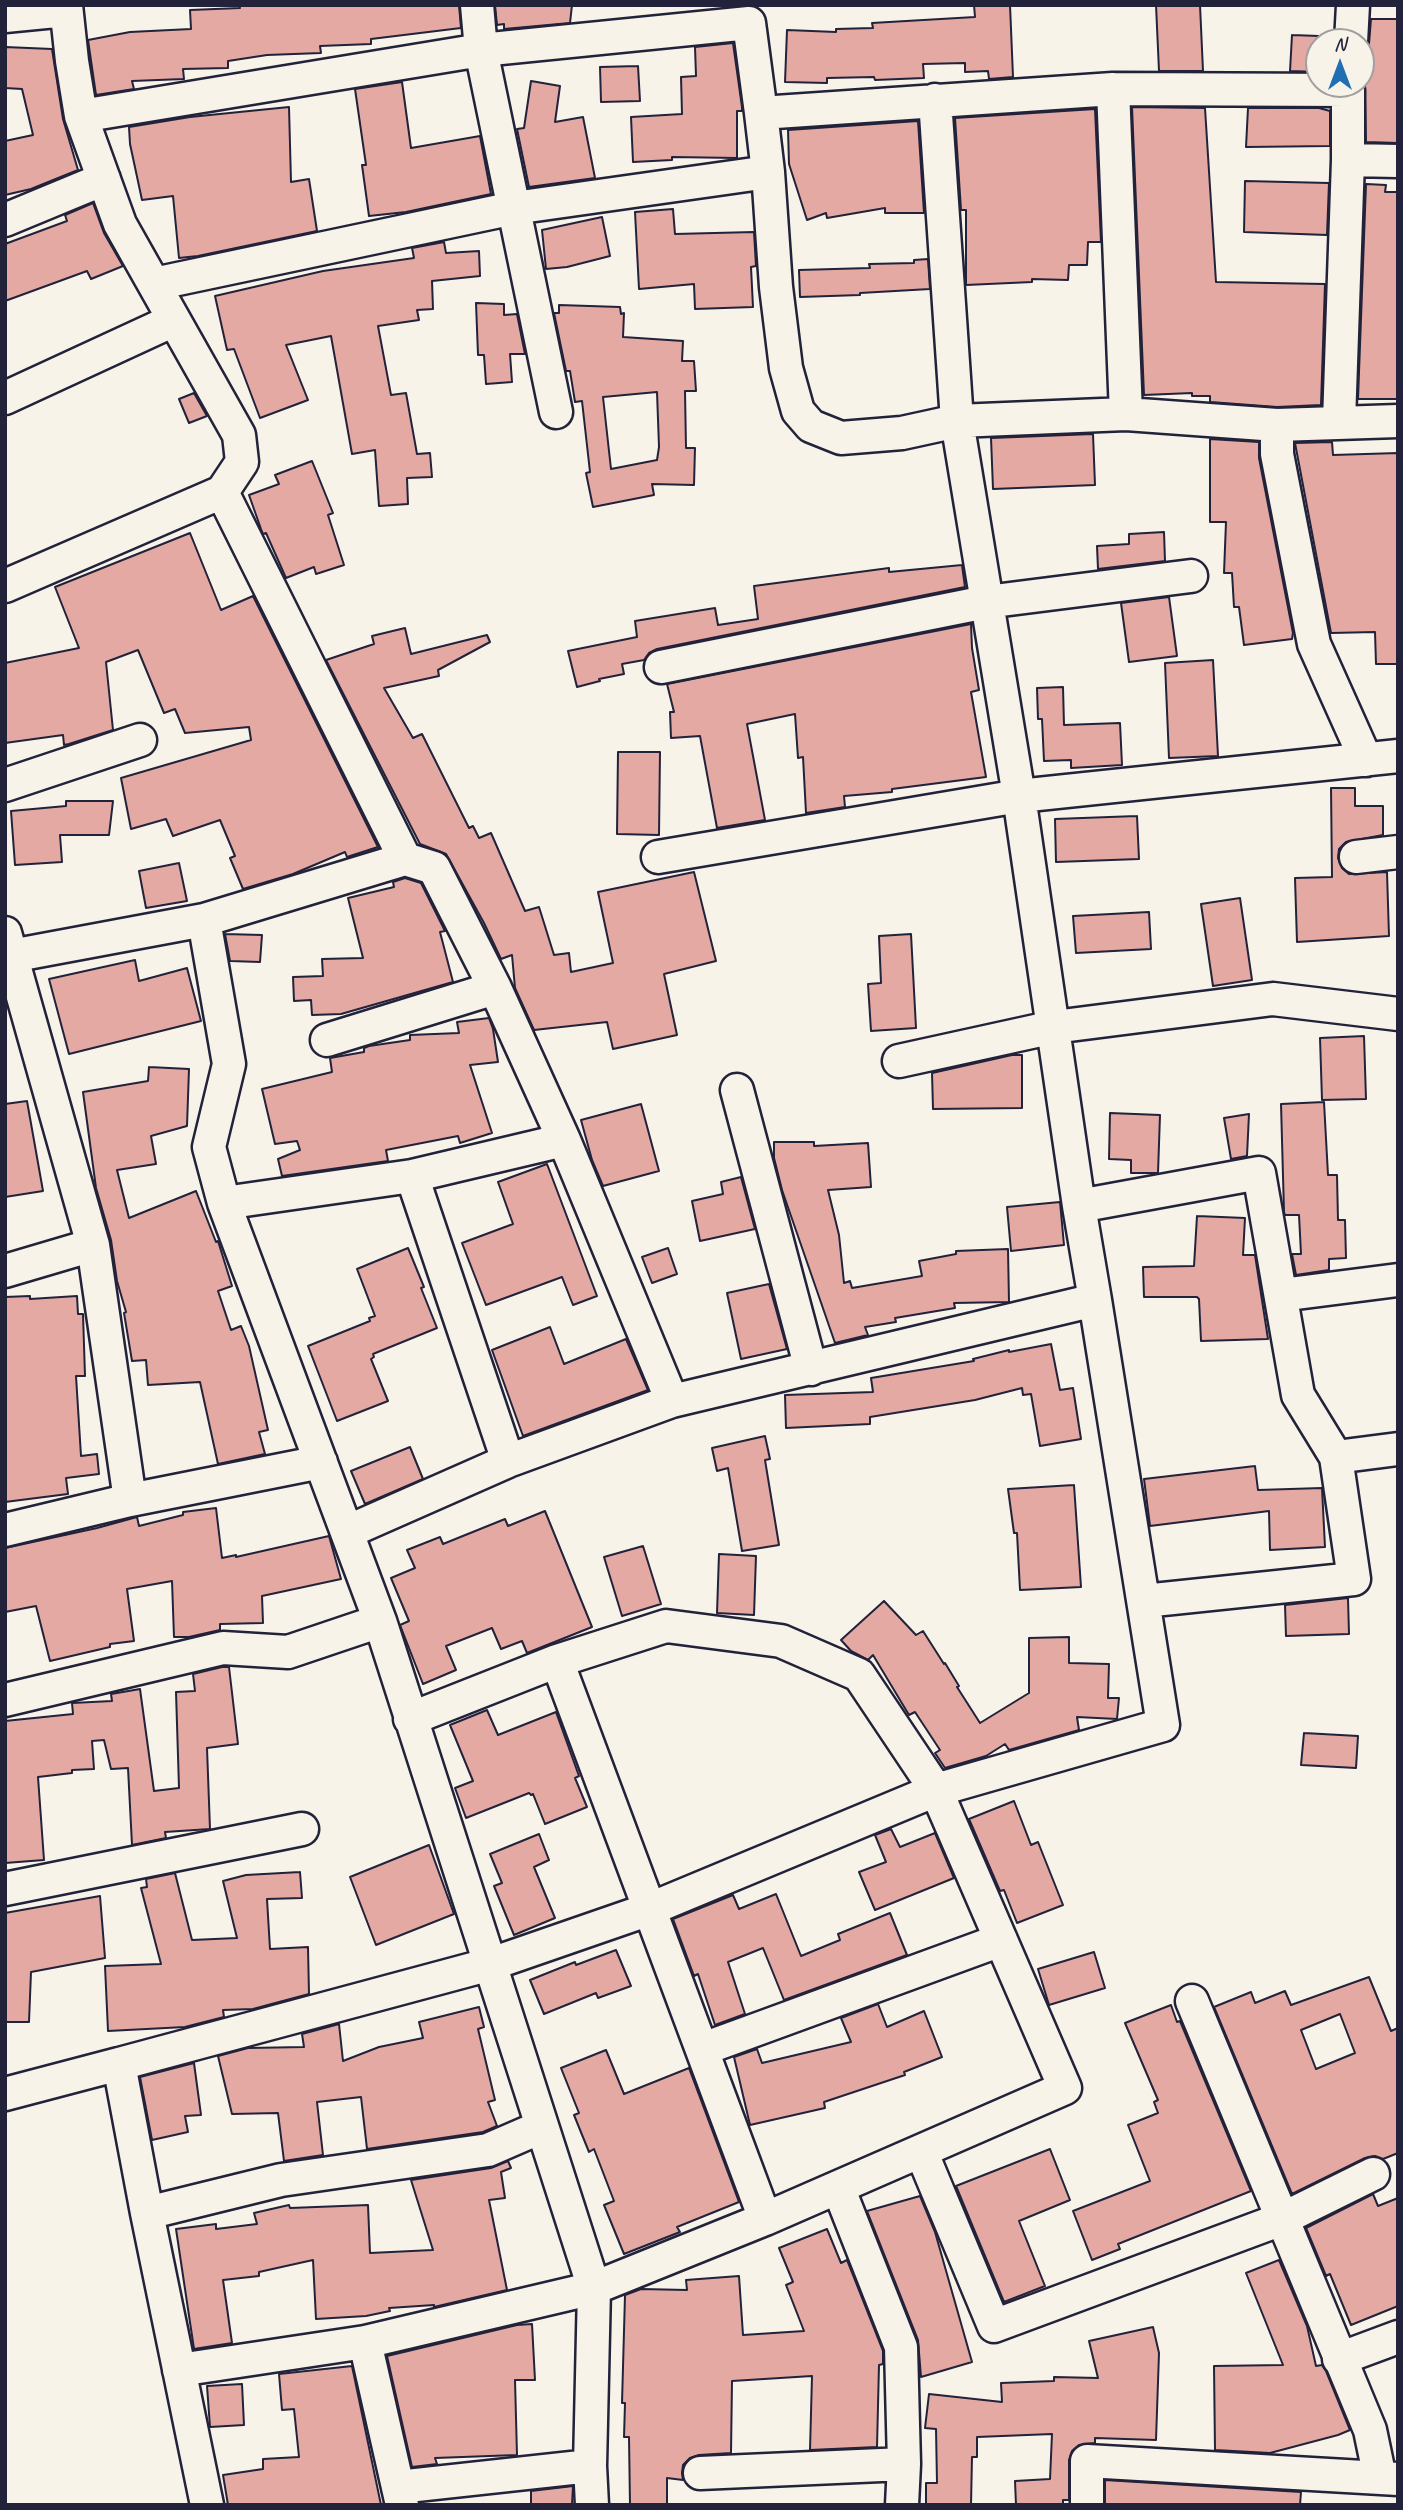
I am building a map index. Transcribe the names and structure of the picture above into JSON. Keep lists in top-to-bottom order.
{
  "north": "top"
}
